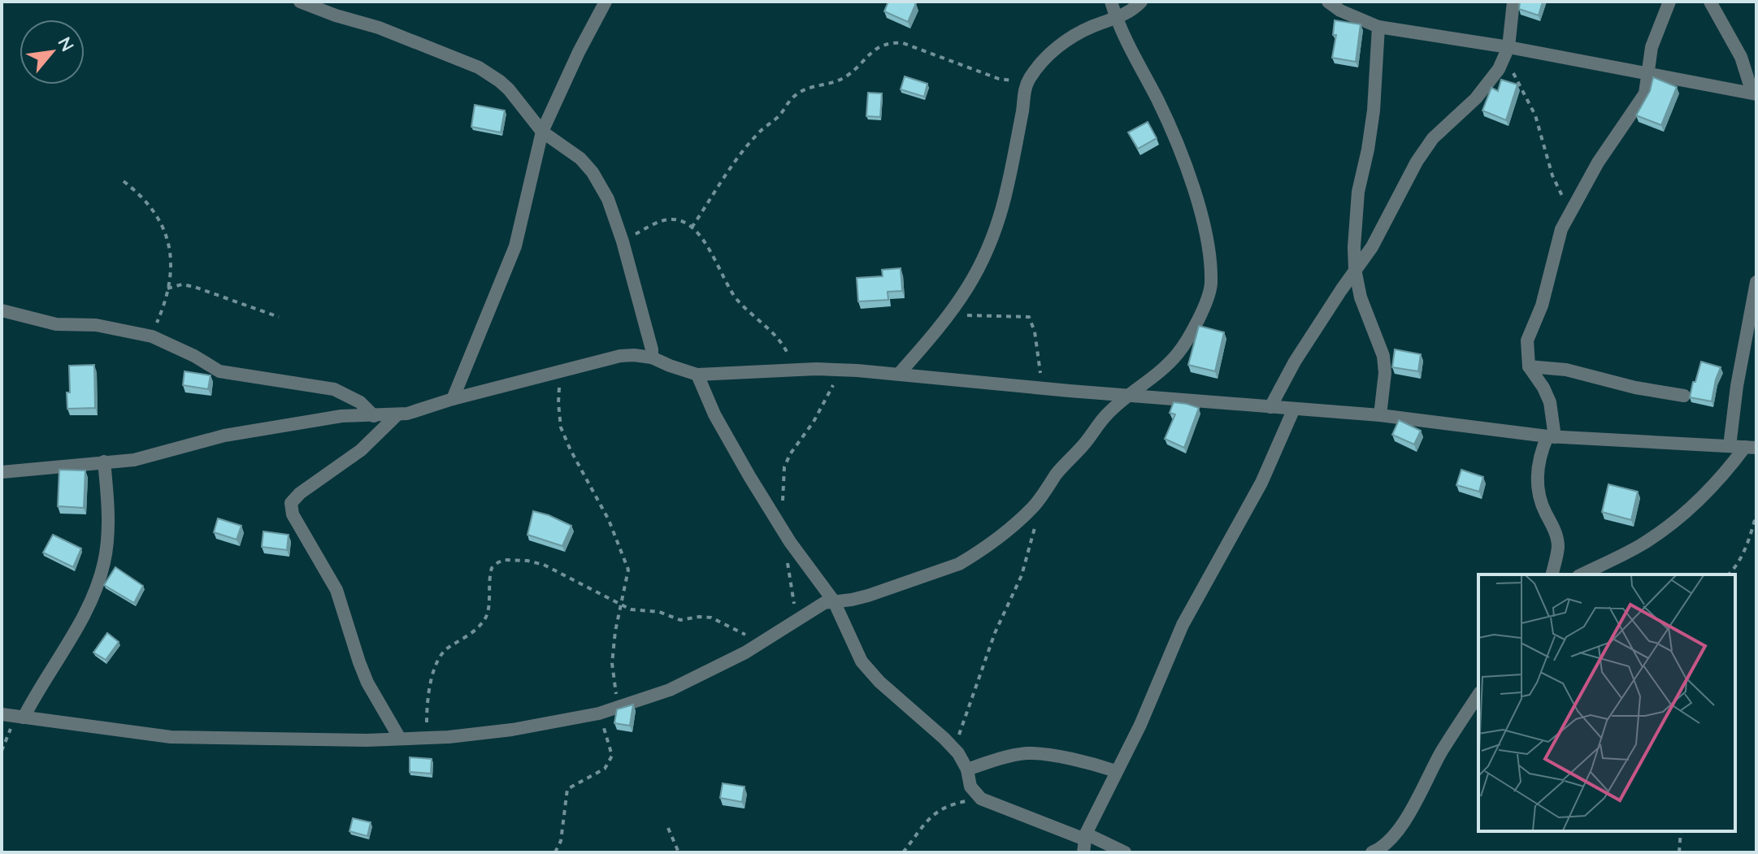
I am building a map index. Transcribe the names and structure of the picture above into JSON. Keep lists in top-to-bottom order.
{
  "north": "top right"
}
